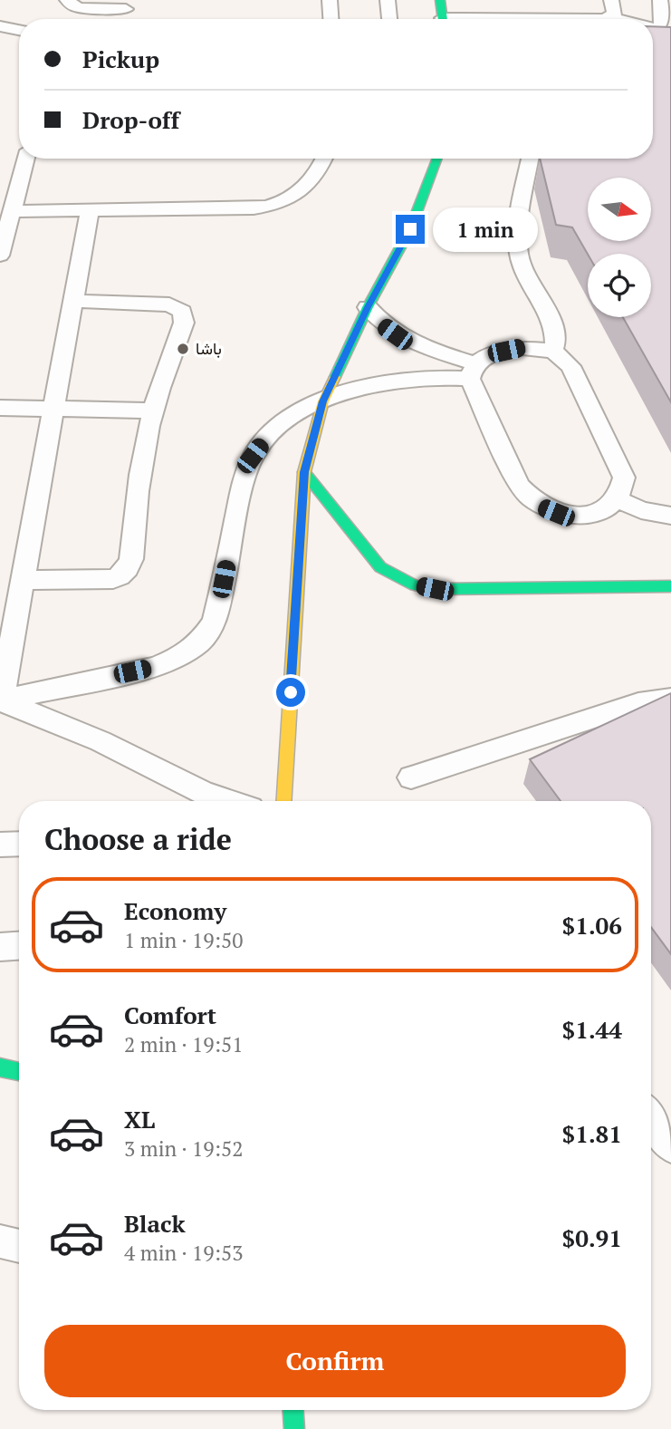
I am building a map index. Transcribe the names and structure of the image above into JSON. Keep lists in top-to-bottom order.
{
  "places": ["باشا"],
  "north": "right",
  "page": {
    "banner": ["Pickup", "Drop-off"],
    "bubble": "1 min",
    "heading": "Choose a ride",
    "list": [
      {
        "name": "Economy",
        "note": "1 min · 19:50",
        "value": "$1.06"
      },
      {
        "name": "Comfort",
        "note": "2 min · 19:51",
        "value": "$1.44"
      },
      {
        "name": "XL",
        "note": "3 min · 19:52",
        "value": "$1.81"
      },
      {
        "name": "Black",
        "note": "4 min · 19:53",
        "value": "$0.91"
      }
    ],
    "buttons": "Confirm"
  }
}
